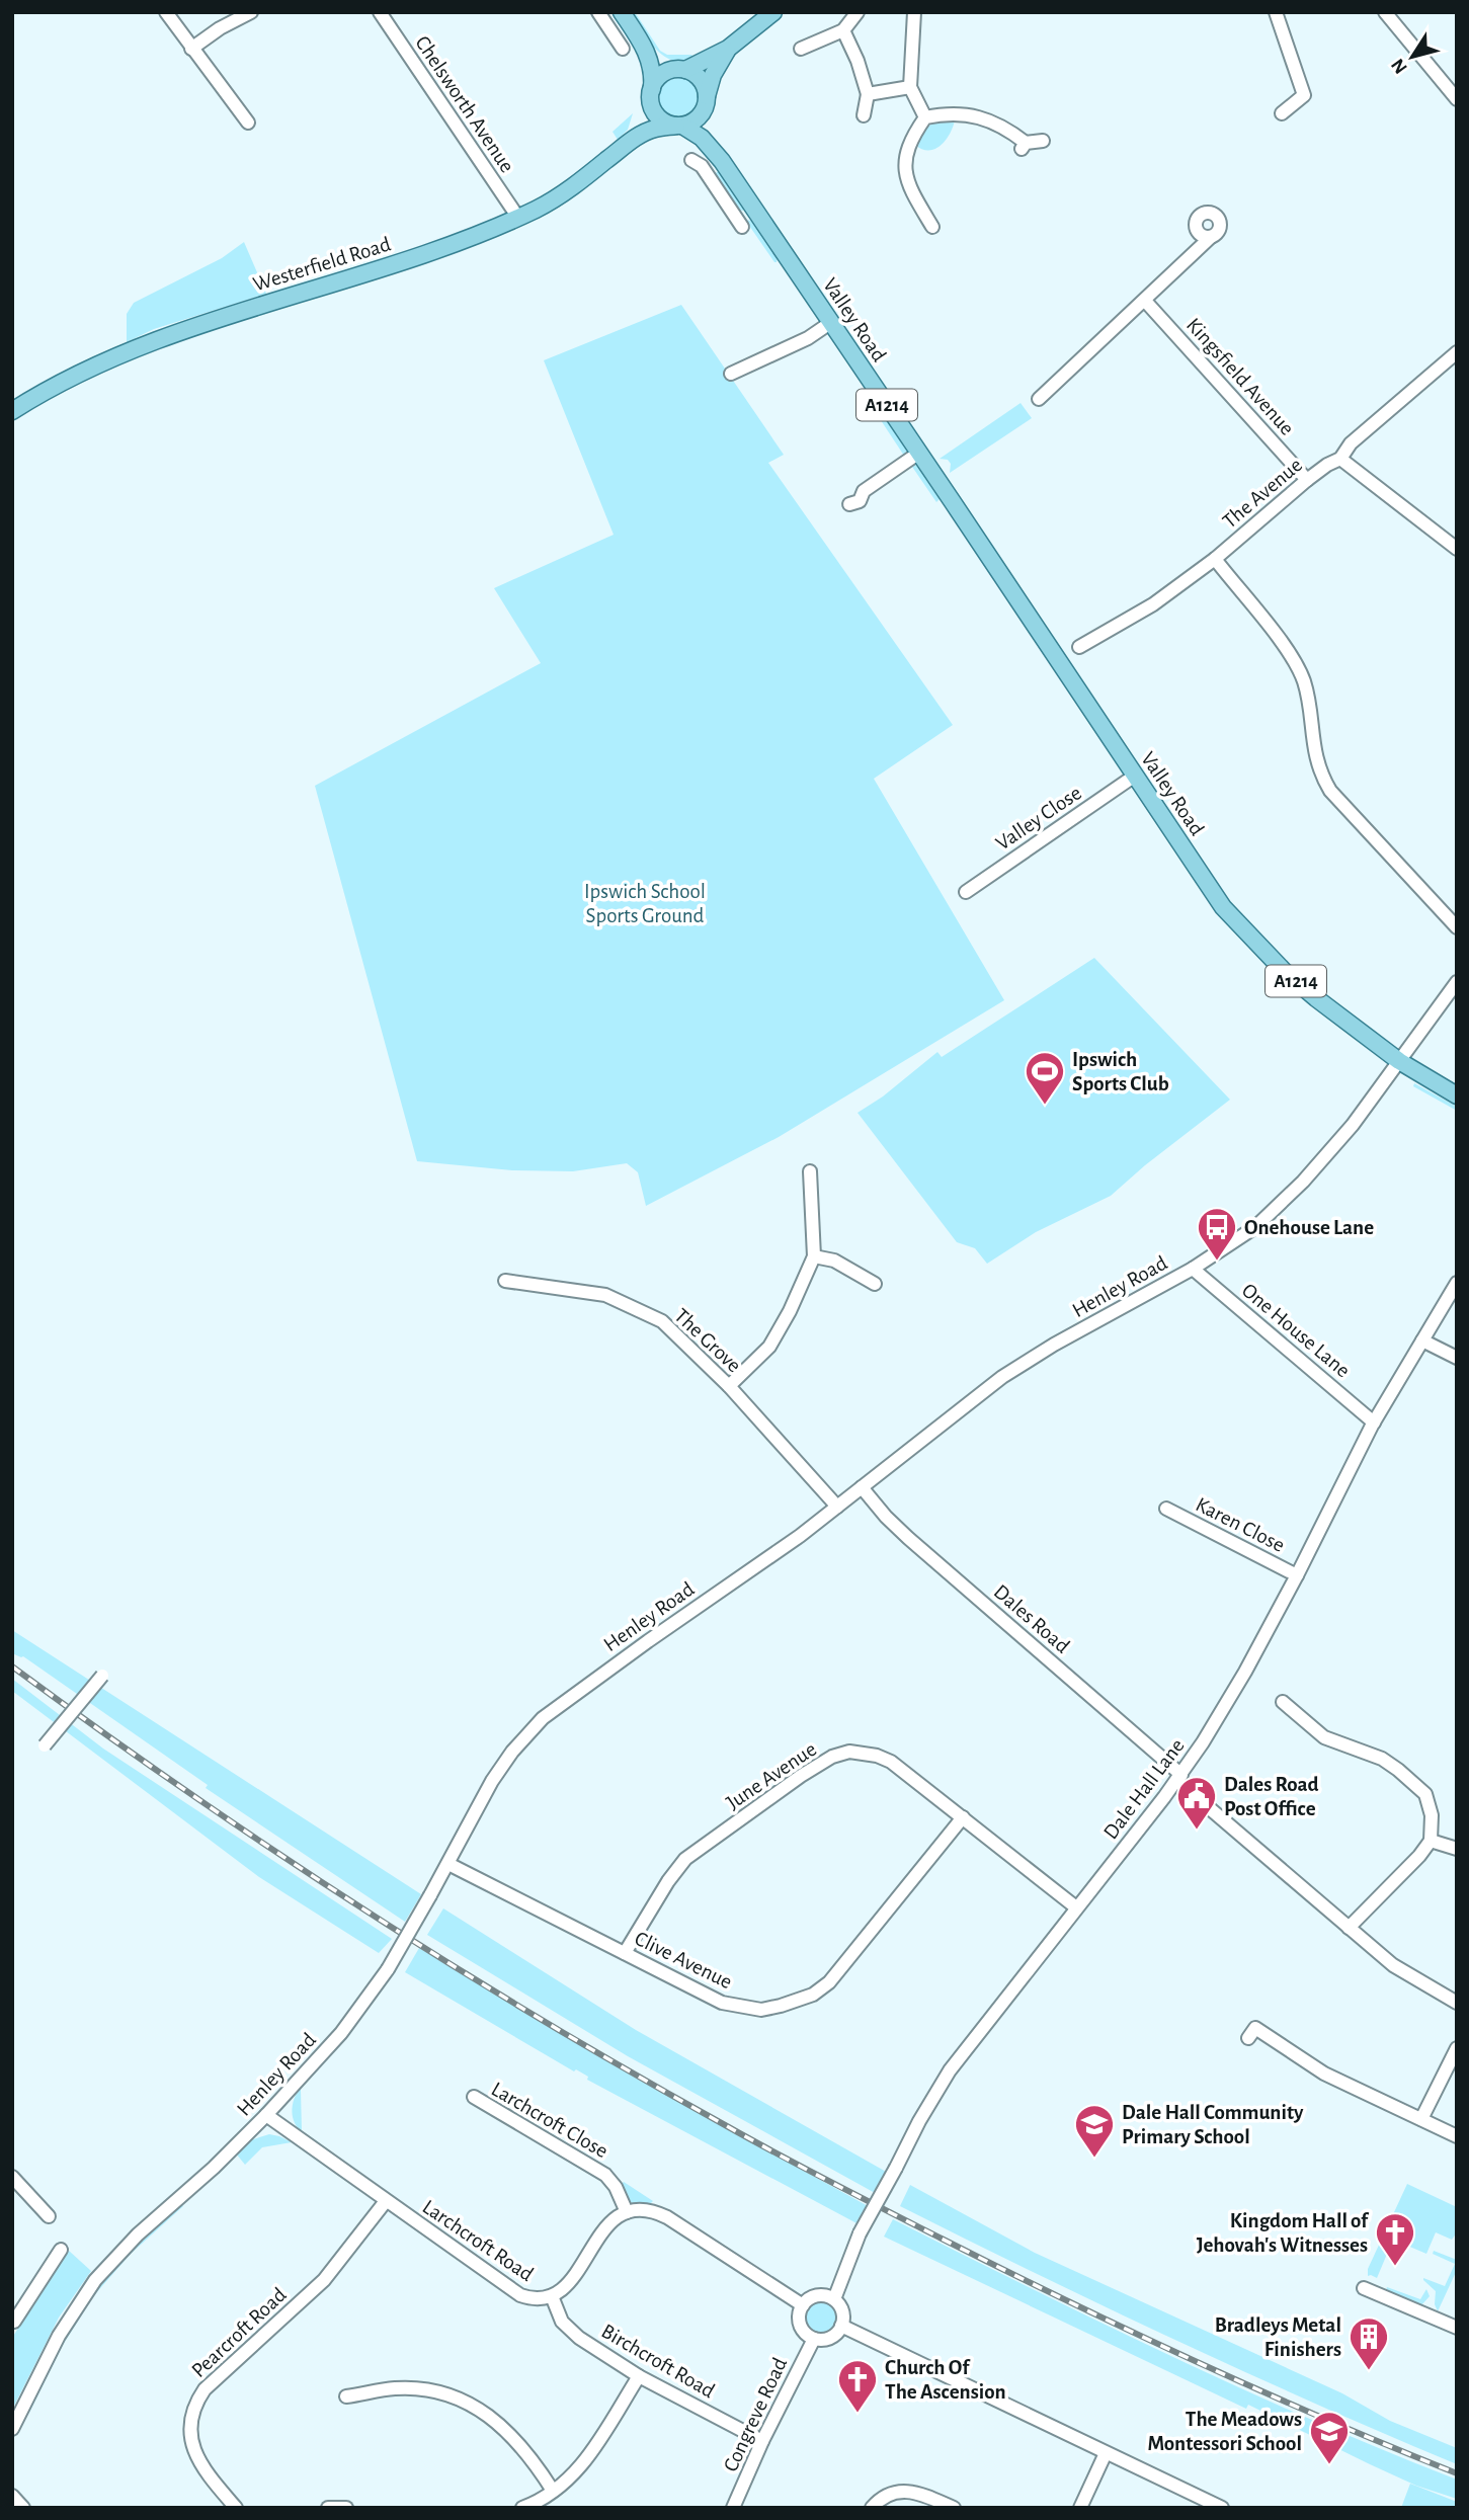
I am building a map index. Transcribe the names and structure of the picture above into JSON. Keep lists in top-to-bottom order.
{
  "streets": {
    "main road": ["Westerfield Road", "Valley Road", "A1214"],
    "street": [
      "Chelsworth Avenue",
      "Kingsfield Avenue",
      "The Avenue",
      "Valley Close",
      "Henley Road",
      "One House Lane",
      "The Grove",
      "Karen Close",
      "Dales Road",
      "June Avenue",
      "Dale Hall Lane",
      "Clive Avenue",
      "Larchcroft Close",
      "Larchcroft Road",
      "Pearcroft Road",
      "Birchcroft Road",
      "Congreve Road"
    ]
  },
  "crossings": [
    ["Chelsworth Avenue", "Westerfield Road"],
    ["Westerfield Road", "Valley Road"],
    ["Valley Road", "Valley Close"],
    ["Valley Road", "Henley Road"],
    ["Kingsfield Avenue", "The Avenue"],
    ["Henley Road", "One House Lane"],
    ["Henley Road", "The Grove"],
    ["Henley Road", "Dales Road"],
    ["Henley Road", "Clive Avenue"],
    ["Henley Road", "Larchcroft Road"],
    ["One House Lane", "Dale Hall Lane"],
    ["Karen Close", "Dale Hall Lane"],
    ["Dales Road", "Dale Hall Lane"],
    ["June Avenue", "Dale Hall Lane"],
    ["June Avenue", "Clive Avenue"],
    ["Dale Hall Lane", "Congreve Road"],
    ["Larchcroft Close", "Larchcroft Road"],
    ["Larchcroft Road", "Pearcroft Road"],
    ["Larchcroft Road", "Birchcroft Road"],
    ["Birchcroft Road", "Congreve Road"]
  ],
  "parks": ["Ipswich School Sports Ground"],
  "places": {
    "sports": ["Ipswich Sports Club"],
    "bus stop": ["Onehouse Lane"],
    "public building": ["Dales Road Post Office"],
    "school or university": ["Dale Hall Community Primary School", "The Meadows Montessori School"],
    "church": ["Kingdom Hall of Jehovah's Witnesses", "Church Of The Ascension"],
    "building": ["Bradleys Metal Finishers"]
  },
  "north": "bottom left"
}
